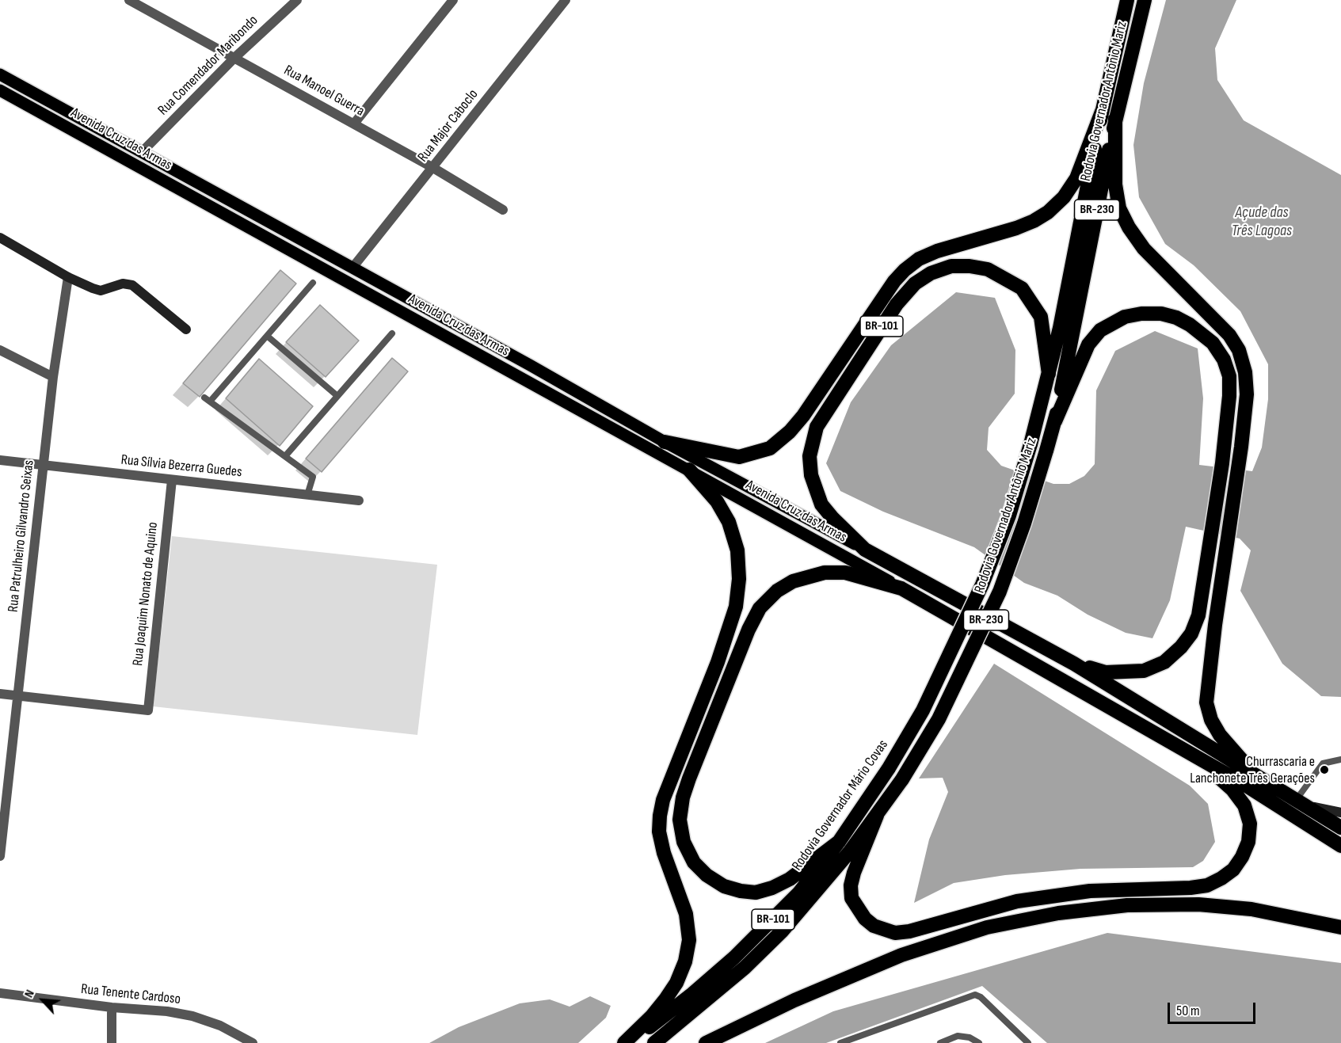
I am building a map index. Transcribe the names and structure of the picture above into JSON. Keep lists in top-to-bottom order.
{
  "streets": {
    "highway": [
      "Rodovia Governador Antônio Mariz",
      "BR-230",
      "BR-101",
      "Rodovia Governador Mário Covas"
    ],
    "main road": ["Avenida Cruz das Armas"],
    "street": [
      "Rua Comendador Maribondo",
      "Rua Manoel Guerra",
      "Rua Major Caboclo",
      "Rua Sílvia Bezerra Guedes",
      "Rua Patrulheiro Gilvandro Seixas",
      "Rua Joaquim Nonato de Aquino",
      "Rua Tenente Cardoso"
    ]
  },
  "crossings": [
    ["Rua Comendador Maribondo", "Rua Manoel Guerra"],
    ["Rua Comendador Maribondo", "Avenida Cruz das Armas"],
    ["Rua Manoel Guerra", "Rua Major Caboclo"],
    ["Rodovia Governador Antônio Mariz", "BR-101"],
    ["Rodovia Governador Antônio Mariz", "Rodovia Governador Mário Covas"],
    ["Rua Major Caboclo", "Avenida Cruz das Armas"],
    ["Avenida Cruz das Armas", "BR-101"],
    ["BR-101", "Rodovia Governador Mário Covas"],
    ["Rua Sílvia Bezerra Guedes", "Rua Patrulheiro Gilvandro Seixas"],
    ["Rua Sílvia Bezerra Guedes", "Rua Joaquim Nonato de Aquino"],
    ["Rua Patrulheiro Gilvandro Seixas", "Rua Joaquim Nonato de Aquino"]
  ],
  "water": ["Açude das Três Lagoas"],
  "places": ["Churrascaria e Lanchonete Três Gerações"],
  "scale_bar": "50 m",
  "north": "top left"
}
